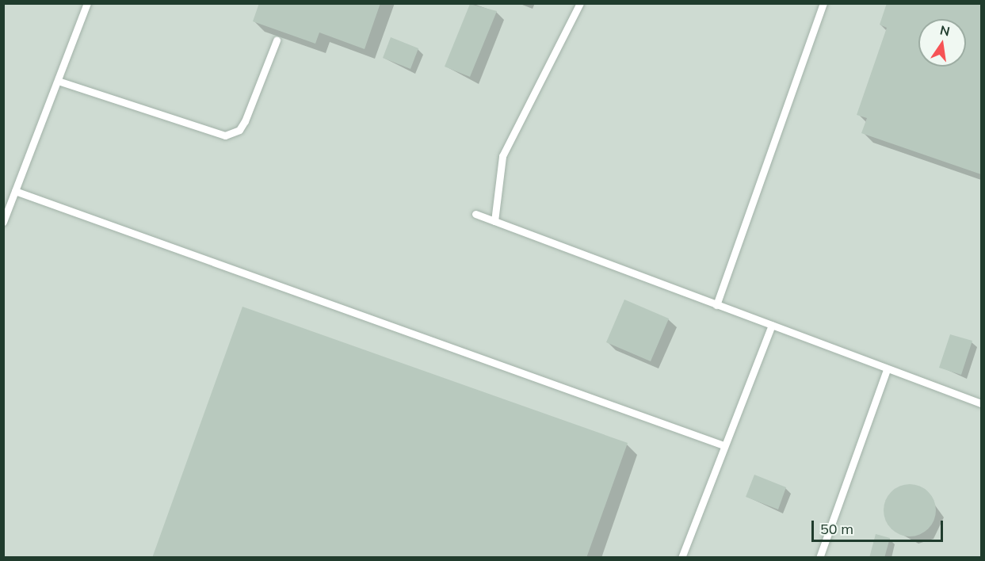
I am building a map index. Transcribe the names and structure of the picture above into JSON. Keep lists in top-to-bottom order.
{
  "scale_bar": "50 m",
  "north": "top"
}
